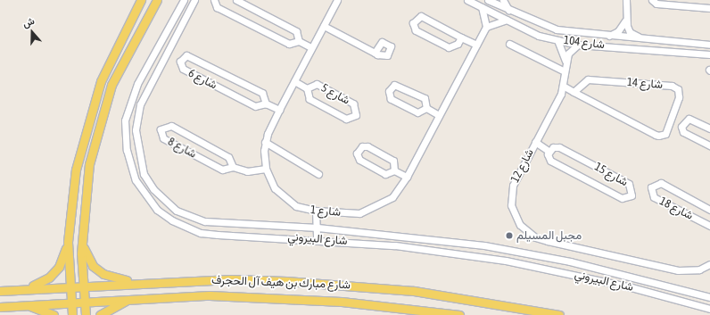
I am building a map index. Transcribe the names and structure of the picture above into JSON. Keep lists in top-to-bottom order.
{
  "streets": {
    "main road": ["شارع مبارك بن هيف آل الحجرف"],
    "street": [
      "شارع 104",
      "شارع 6",
      "شارع 14",
      "شارع 5",
      "شارع 8",
      "شارع 12",
      "شارع 15",
      "شارع 18",
      "شارع 1",
      "شارع البيروني"
    ]
  },
  "crossings": [
    ["شارع 104", "شارع 12"],
    ["شارع 6", "شارع 1"],
    ["شارع 14", "شارع 12"],
    ["شارع 5", "شارع 1"],
    ["شارع 8", "شارع 1"],
    ["شارع 12", "شارع 15"]
  ],
  "places": ["مجبل المسيلم"],
  "north": "top"
}
